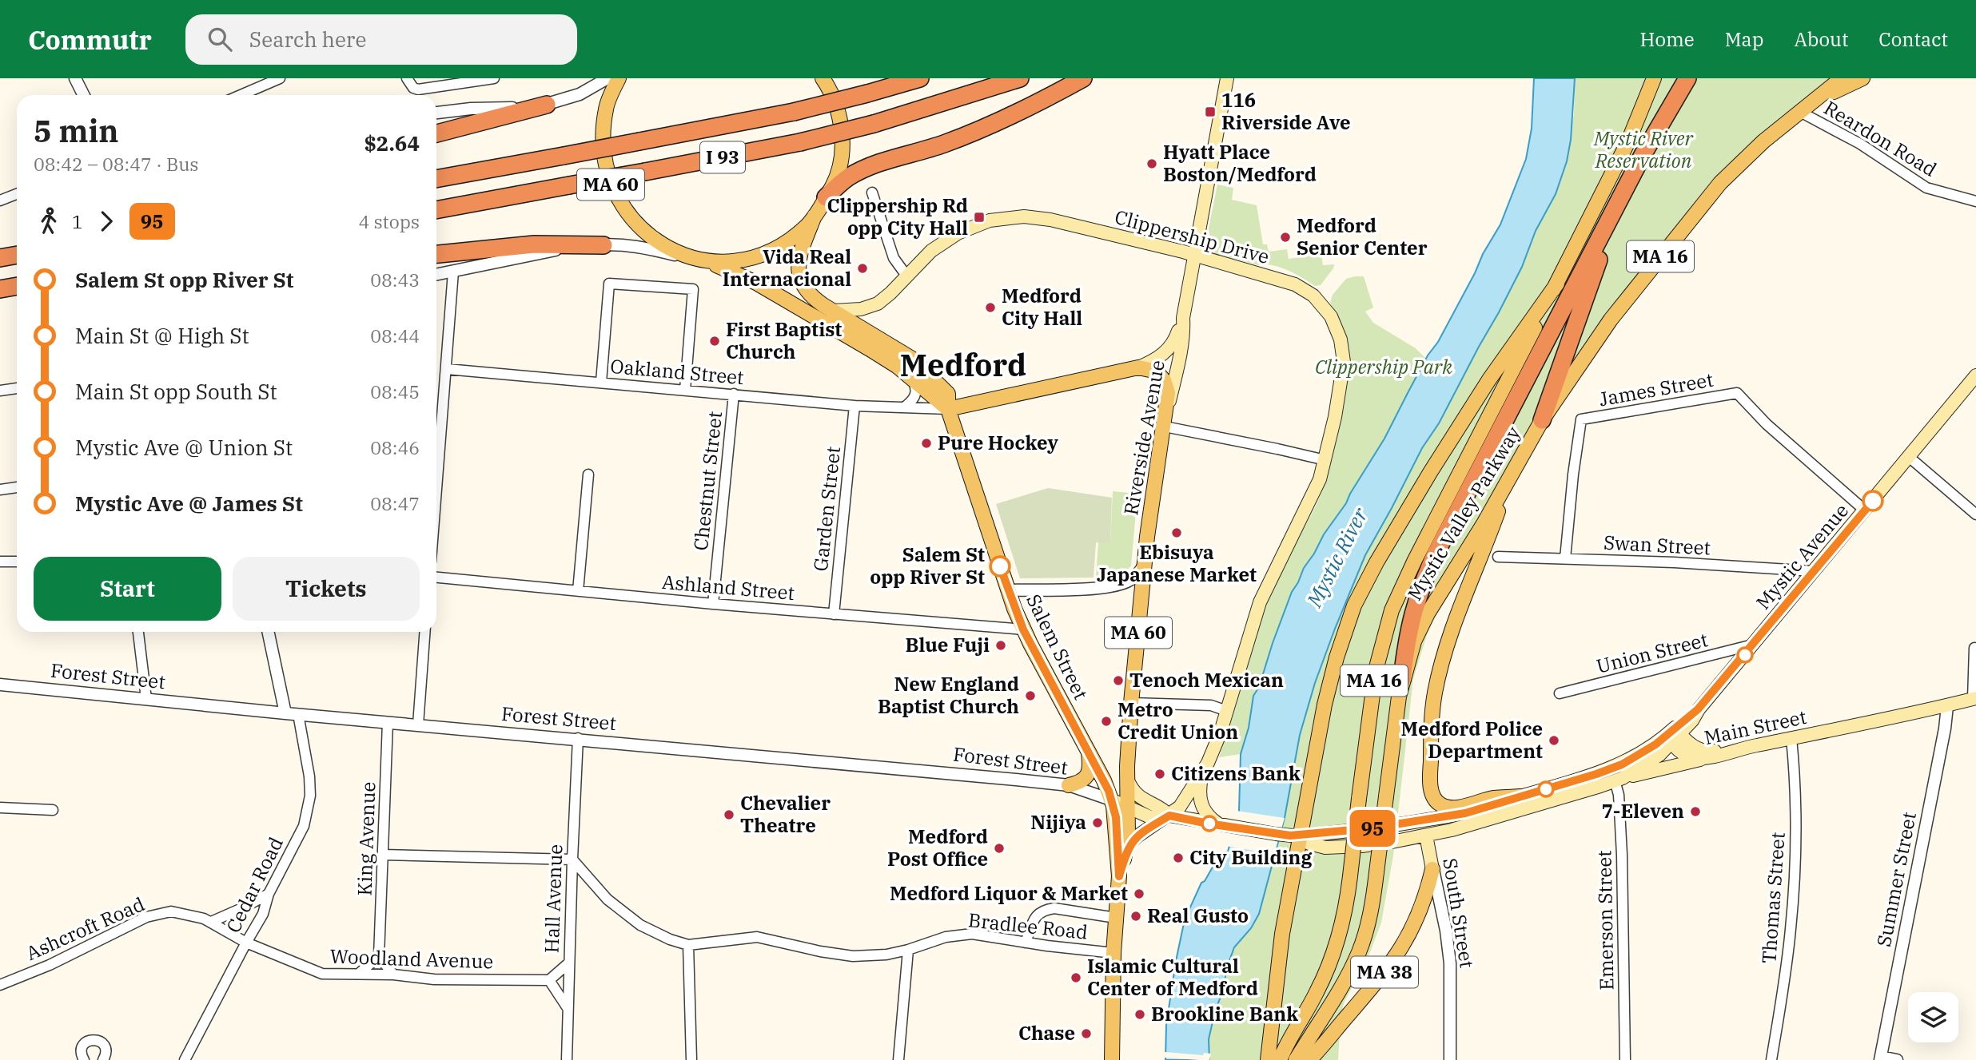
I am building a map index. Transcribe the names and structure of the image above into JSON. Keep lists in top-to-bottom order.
{
  "streets": {
    "highway": ["I 93"],
    "main road": [
      "MA 60",
      "Clippership Drive",
      "MA 16",
      "Riverside Avenue",
      "Mystic Valley Parkway",
      "Mystic Avenue",
      "Salem Street",
      "Main Street",
      "South Street",
      "MA 38"
    ],
    "street": [
      "Reardon Road",
      "Oakland Street",
      "James Street",
      "Chestnut Street",
      "Garden Street",
      "Swan Street",
      "Ashland Street",
      "Union Street",
      "Forest Street",
      "King Avenue",
      "Summer Street",
      "Cedar Road",
      "Thomas Street",
      "Hall Avenue",
      "Emerson Street",
      "Bradlee Road",
      "Ashcroft Road",
      "Woodland Avenue"
    ]
  },
  "crossings": [
    ["Reardon Road", "Mystic Valley Parkway"],
    ["MA 60", "Clippership Drive"],
    ["MA 60", "Oakland Street"],
    ["MA 60", "Riverside Avenue"],
    ["MA 60", "Salem Street"],
    ["MA 60", "Forest Street"],
    ["MA 60", "Bradlee Road"],
    ["Clippership Drive", "Riverside Avenue"],
    ["Clippership Drive", "Salem Street"],
    ["Oakland Street", "Chestnut Street"],
    ["Oakland Street", "Garden Street"],
    ["Oakland Street", "Salem Street"],
    ["James Street", "Swan Street"],
    ["James Street", "Mystic Avenue"],
    ["Chestnut Street", "Ashland Street"],
    ["Garden Street", "Ashland Street"],
    ["Swan Street", "Mystic Avenue"],
    ["Mystic Avenue", "Union Street"],
    ["Mystic Avenue", "Main Street"],
    ["Ashland Street", "Salem Street"],
    ["Salem Street", "Forest Street"],
    ["Forest Street", "King Avenue"],
    ["Forest Street", "Cedar Road"],
    ["Forest Street", "Hall Avenue"],
    ["Main Street", "Summer Street"],
    ["Main Street", "Thomas Street"],
    ["Cedar Road", "Ashcroft Road"],
    ["Cedar Road", "Woodland Avenue"],
    ["Hall Avenue", "Bradlee Road"],
    ["South Street", "MA 38"],
    ["Ashcroft Road", "Woodland Avenue"]
  ],
  "districts": ["Medford"],
  "water": ["Mystic River"],
  "parks": ["Mystic River Reservation", "Clippership Park"],
  "places": {
    "transit": ["116 Riverside Ave", "Clippership Rd opp City Hall"],
    "other": [
      "Hyatt Place Boston/Medford",
      "Medford Senior Center",
      "Vida Real Internacional",
      "Medford City Hall",
      "First Baptist Church",
      "Pure Hockey",
      "Ebisuya Japanese Market",
      "Salem St opp River St",
      "Blue Fuji",
      "Tenoch Mexican",
      "New England Baptist Church",
      "Metro Credit Union",
      "Medford Police Department",
      "Citizens Bank",
      "7-Eleven",
      "Chevalier Theatre",
      "Nijiya",
      "Medford Post Office",
      "City Building",
      "Medford Liquor & Market",
      "Real Gusto",
      "Islamic Cultural Center of Medford",
      "Brookline Bank",
      "Chase"
    ]
  },
  "lines": ["bus line 95"],
  "page": {
    "header": "Commutr",
    "search": "Search here",
    "nav": [
      "Home",
      "Map",
      "About",
      "Contact"
    ],
    "on_map": "95",
    "heading": ["5 min", "08:42 – 08:47 · Bus", "$2.64"],
    "legs": ["1", "95", "4 stops"],
    "list": [
      {
        "name": "Salem St opp River St",
        "value": "08:43"
      },
      {
        "name": "Main St @ High St",
        "value": "08:44"
      },
      {
        "name": "Main St opp South St",
        "value": "08:45"
      },
      {
        "name": "Mystic Ave @ Union St",
        "value": "08:46"
      },
      {
        "name": "Mystic Ave @ James St",
        "value": "08:47"
      }
    ],
    "buttons": ["Start", "Tickets"]
  }
}
